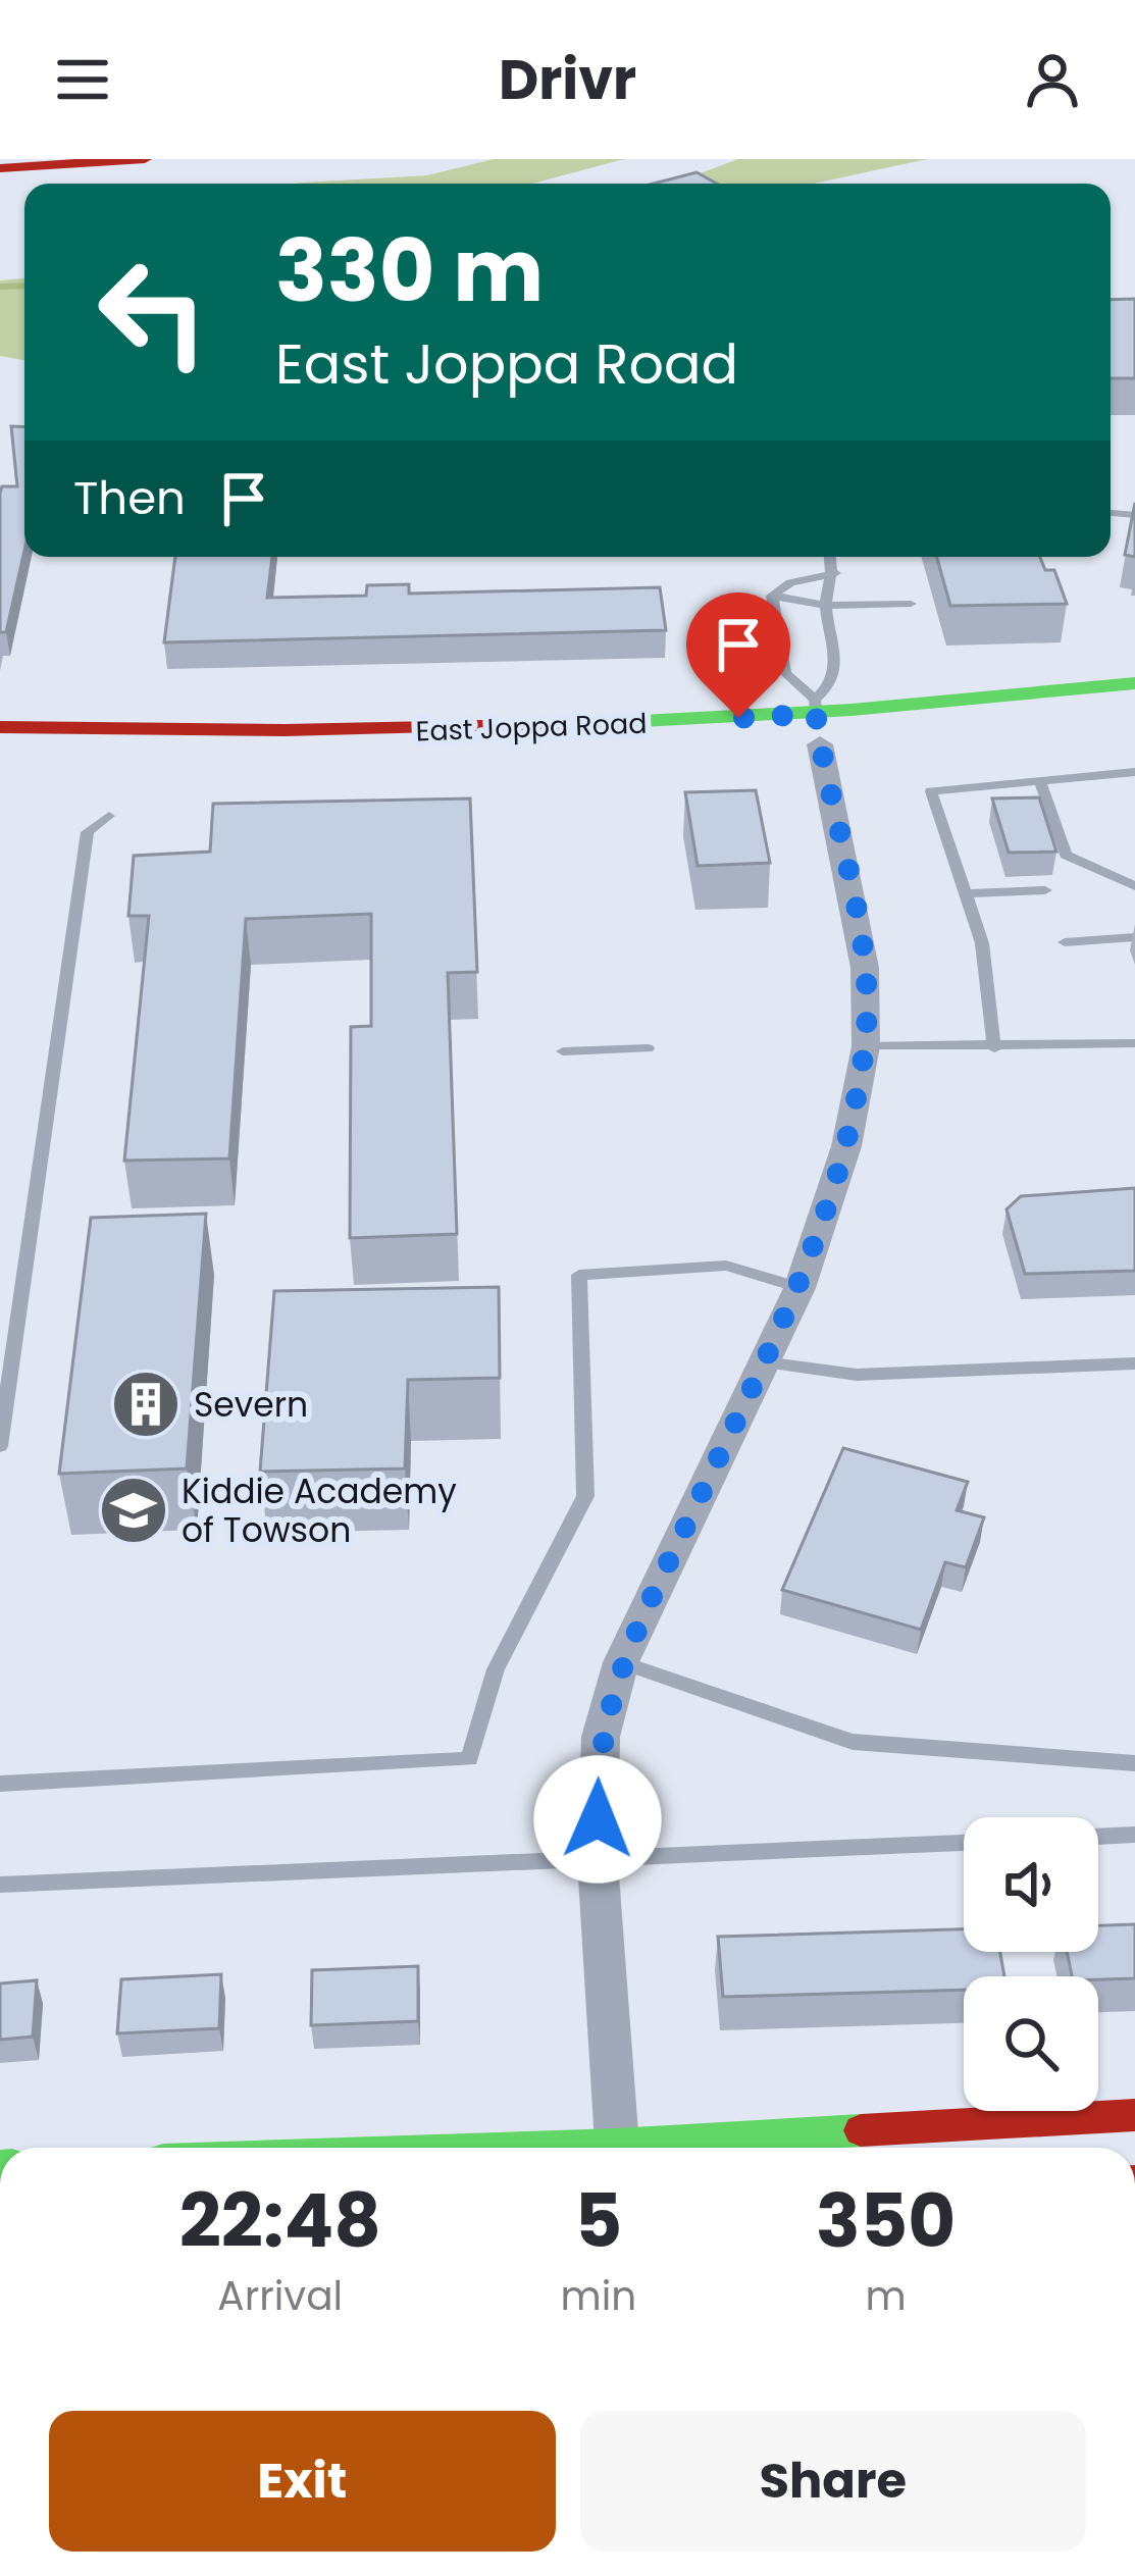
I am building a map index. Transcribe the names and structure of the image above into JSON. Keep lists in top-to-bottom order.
{
  "streets": {
    "main road": ["East Joppa Road"]
  },
  "places": {
    "building": ["Severn"],
    "school or university": ["Kiddie Academy of Towson"]
  },
  "page": {
    "header": "Drivr",
    "turn": ["330 m", "East Joppa Road"],
    "then": "Then",
    "eta": [
      "22:48",
      "Arrival",
      "5",
      "min",
      "350",
      "m"
    ],
    "buttons": ["Exit", "Share"]
  }
}
